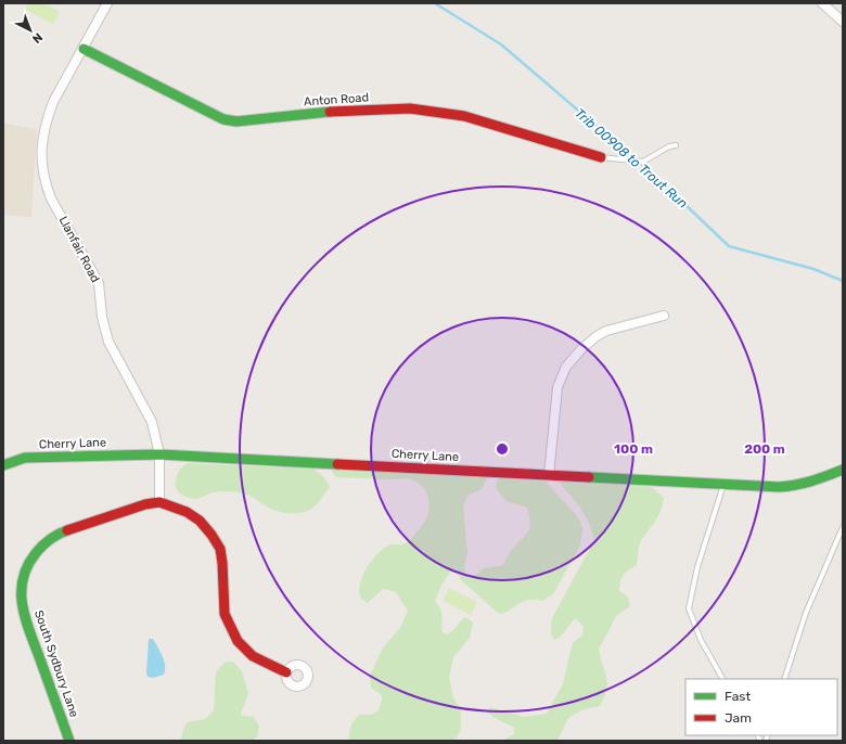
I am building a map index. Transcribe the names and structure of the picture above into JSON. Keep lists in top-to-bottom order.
{
  "streets": {
    "street": [
      "Anton Road",
      "Llanfair Road",
      "Cherry Lane",
      "South Sydbury Lane"
    ]
  },
  "crossings": [
    ["Anton Road", "Llanfair Road"],
    ["Llanfair Road", "Cherry Lane"],
    ["Llanfair Road", "South Sydbury Lane"]
  ],
  "water": ["Trib 00908 to Trout Run"],
  "legend": ["Fast", "Jam"],
  "north": "bottom right",
  "rings": ["100 m", "200 m"]
}
